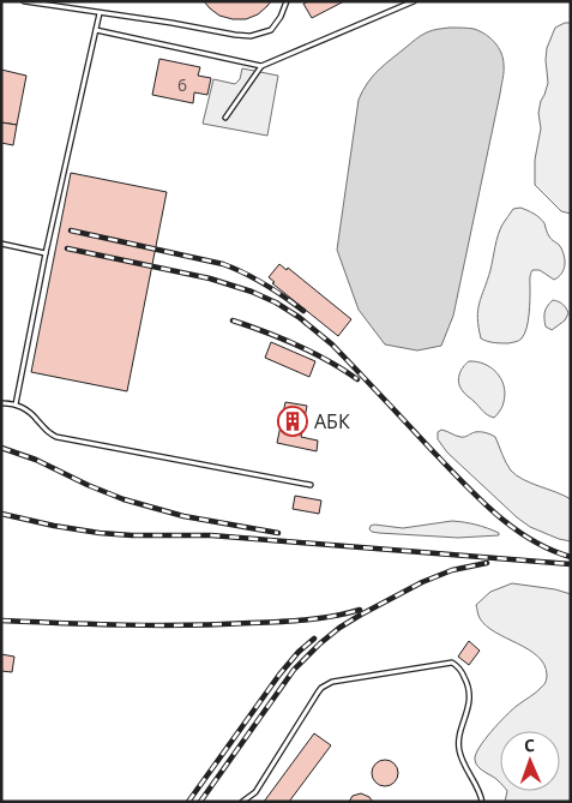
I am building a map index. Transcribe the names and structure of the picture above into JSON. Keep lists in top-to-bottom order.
{
  "places": {
    "building": ["АБК"]
  },
  "house_numbers": ["6"],
  "north": "top"
}
